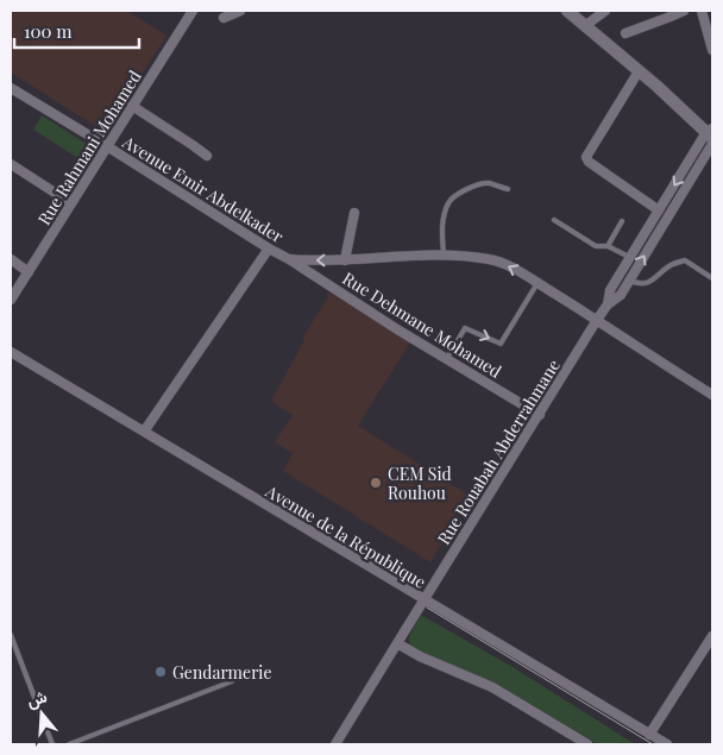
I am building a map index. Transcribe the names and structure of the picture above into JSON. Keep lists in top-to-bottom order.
{
  "streets": {
    "street": [
      "Rue Rahmani Mohamed",
      "Avenue Emir Abdelkader",
      "Rue Dehmane Mohamed",
      "Rue Rouabah Abderrahmane",
      "Avenue de la République"
    ]
  },
  "crossings": [
    ["Rue Rahmani Mohamed", "Avenue Emir Abdelkader"],
    ["Avenue Emir Abdelkader", "Rue Dehmane Mohamed"],
    ["Avenue Emir Abdelkader", "Rue Rouabah Abderrahmane"],
    ["Rue Dehmane Mohamed", "Rue Rouabah Abderrahmane"],
    ["Rue Rouabah Abderrahmane", "Avenue de la République"]
  ],
  "places": ["CEM Sid Rouhou", "Gendarmerie"],
  "scale_bar": "100 m",
  "north": "top"
}
